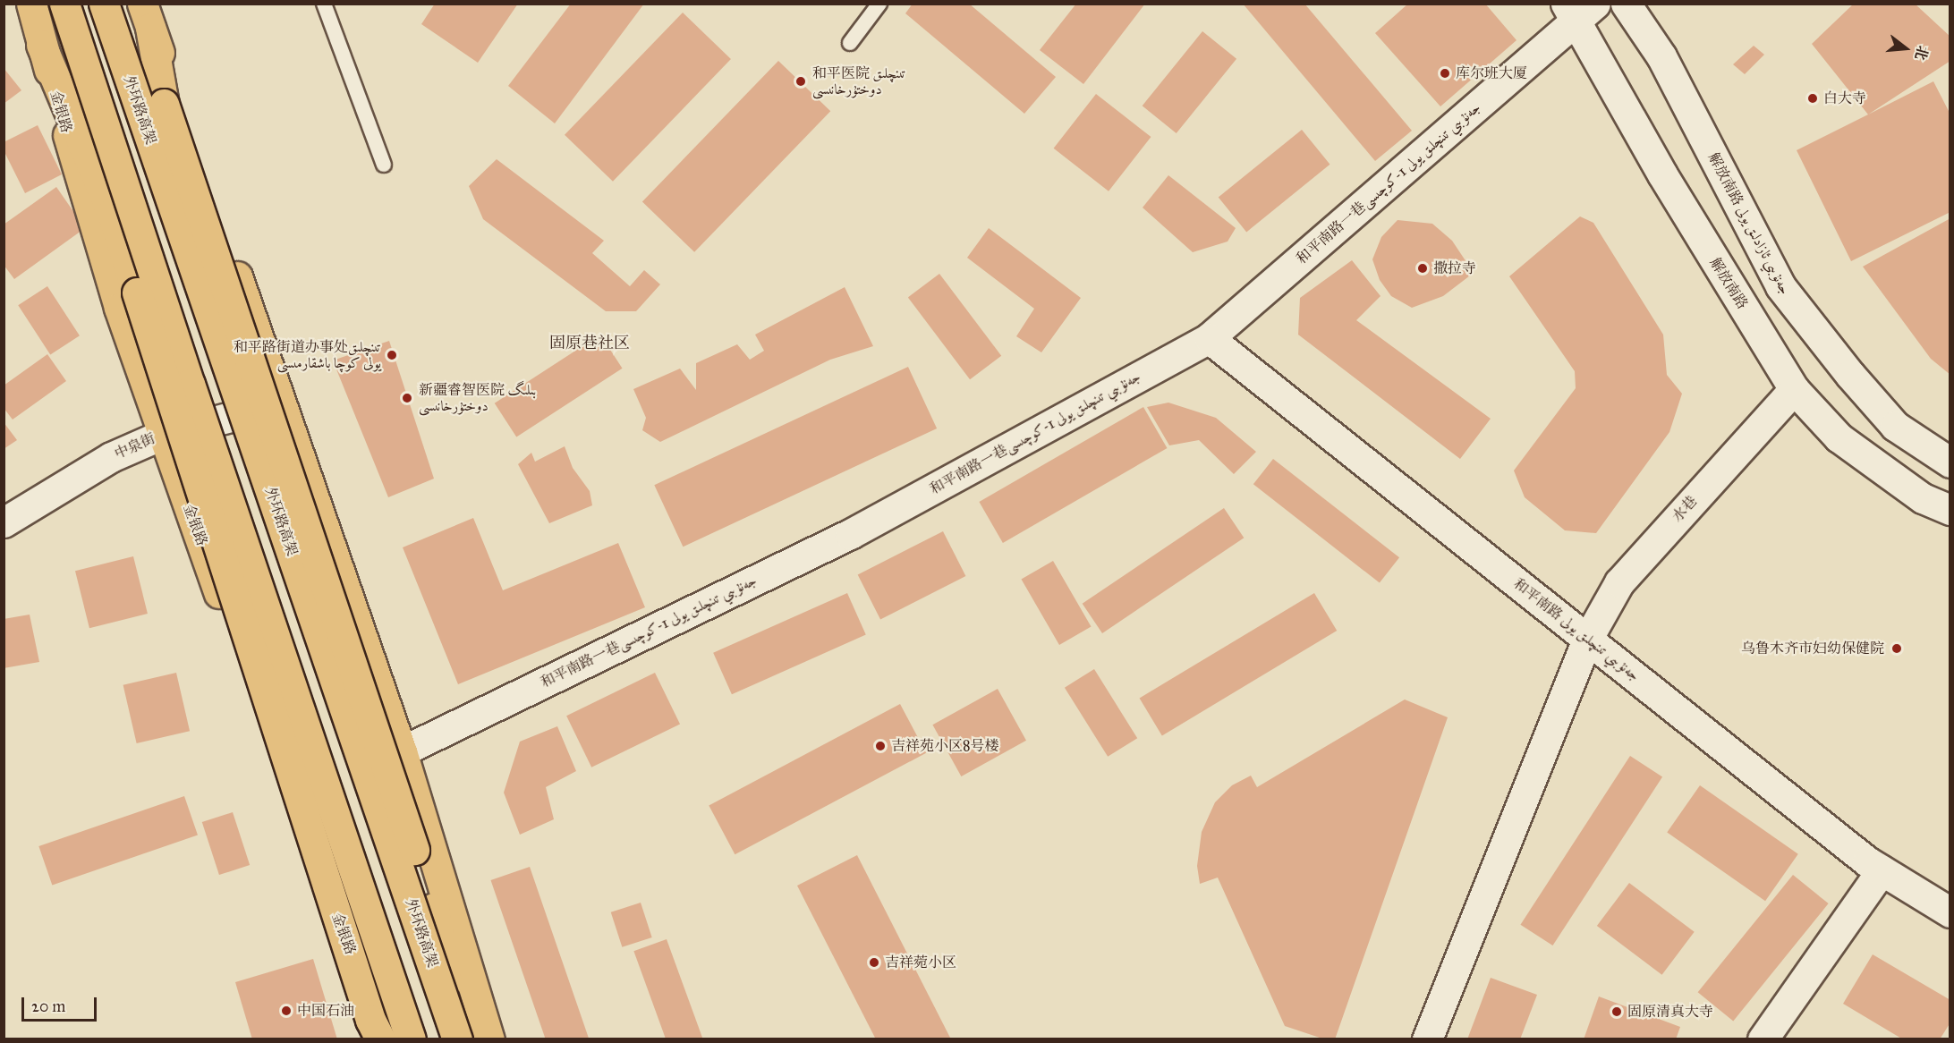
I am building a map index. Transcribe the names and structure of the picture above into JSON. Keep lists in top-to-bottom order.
{
  "streets": {
    "main road": ["外环路高架", "金银路"],
    "street": [
      "和平南路一巷جەنۇبىي تىنچلىق يولى 1-كوچىسى",
      "解放南路 جەنۇبىي ئازادلىق يولى",
      "解放南路",
      "中泉街",
      "水巷",
      "和平南路 جەنۇبىي تىنچلىق يولى"
    ]
  },
  "crossings": [
    ["金银路", "中泉街"],
    ["和平南路一巷جەنۇبىي تىنچلىق يولى 1-كوچىسى", "解放南路"],
    ["和平南路一巷جەنۇبىي تىنچلىق يولى 1-كوچىسى", "和平南路 جەنۇبىي تىنچلىق يولى"],
    ["解放南路", "水巷"],
    ["水巷", "和平南路 جەنۇبىي تىنچلىق يولى"]
  ],
  "districts": ["固原巷社区"],
  "places": [
    "库尔班大厦",
    "和平医院 تىنچلىق دوختۇرخانىسى",
    "白大寺",
    "撒拉寺",
    "和平路街道办事处تىنچلىق يولى كوچا باشقارمىسى",
    "新疆睿智医院 بىلىگ دوختۇرخانىسى",
    "乌鲁木齐市妇幼保健院",
    "吉祥苑小区8号楼",
    "吉祥菀小区",
    "中国石油",
    "固原清真大寺"
  ],
  "scale_bar": "20 m",
  "north": "right"
}
